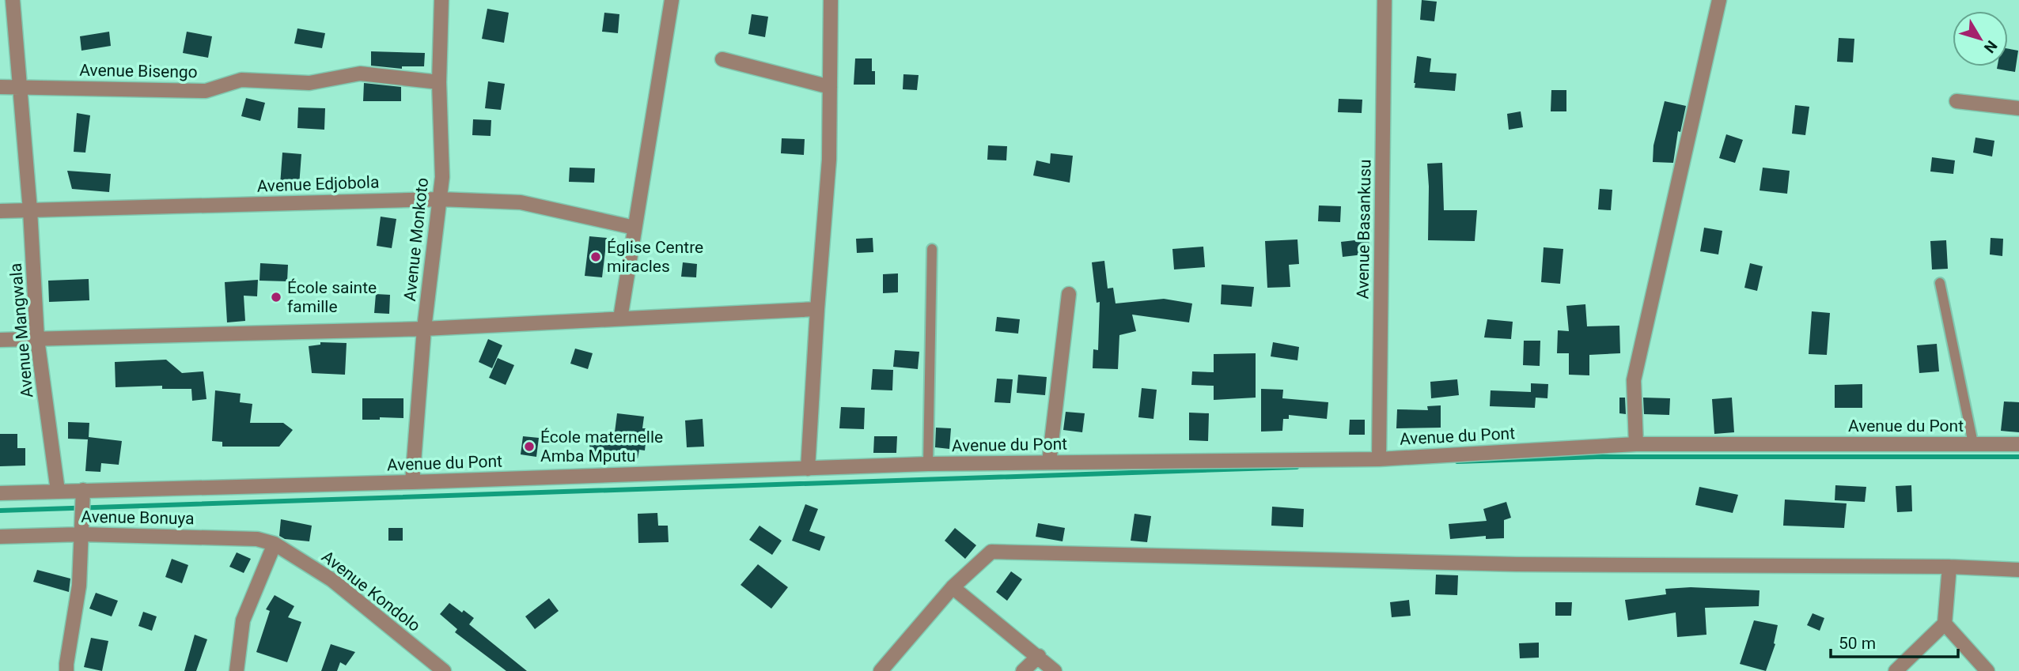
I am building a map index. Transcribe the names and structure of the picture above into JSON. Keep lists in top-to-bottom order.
{
  "streets": {
    "street": [
      "Avenue Bisengo",
      "Avenue Edjobola",
      "Avenue Basankusu",
      "Avenue Monkoto",
      "Avenue Mangwala",
      "Avenue du Pont",
      "Avenue Bonuya",
      "Avenue Kondolo"
    ]
  },
  "crossings": [
    ["Avenue Bisengo", "Avenue Monkoto"],
    ["Avenue Bisengo", "Avenue Mangwala"],
    ["Avenue Edjobola", "Avenue Monkoto"],
    ["Avenue Edjobola", "Avenue Mangwala"],
    ["Avenue Basankusu", "Avenue du Pont"],
    ["Avenue Monkoto", "Avenue du Pont"],
    ["Avenue Mangwala", "Avenue du Pont"],
    ["Avenue Bonuya", "Avenue Kondolo"]
  ],
  "places": ["Église Centre miracles", "École sainte famille", "École maternelle Amba Mputu"],
  "scale_bar": "50 m",
  "north": "bottom right"
}
